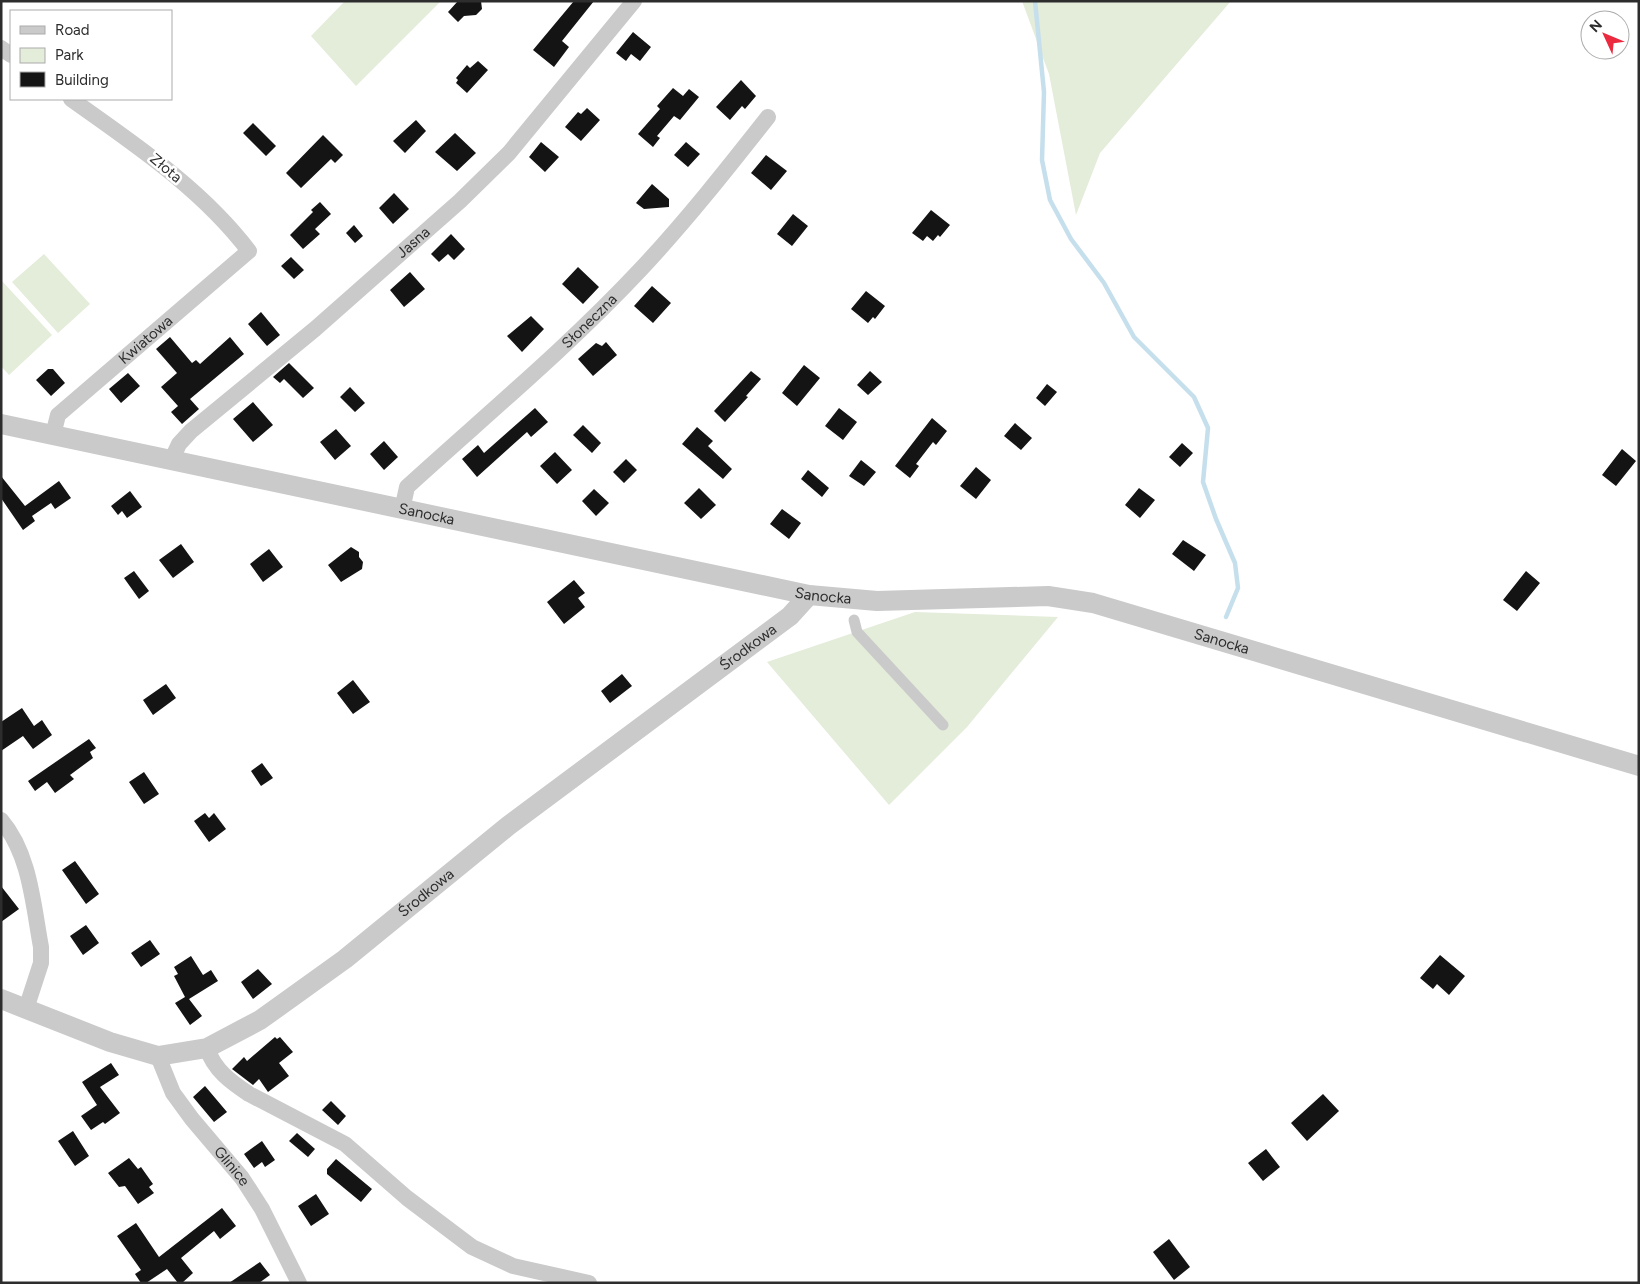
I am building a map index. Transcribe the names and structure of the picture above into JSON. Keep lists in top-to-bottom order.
{
  "streets": {
    "street": [
      "Złota",
      "Jasna",
      "Słoneczna",
      "Kwiatowa",
      "Sanocka",
      "Środkowa",
      "Glinice"
    ]
  },
  "crossings": [
    ["Złota", "Kwiatowa"],
    ["Jasna", "Sanocka"],
    ["Słoneczna", "Sanocka"],
    ["Kwiatowa", "Sanocka"],
    ["Sanocka", "Środkowa"],
    ["Środkowa", "Glinice"]
  ],
  "legend": ["Road", "Park", "Building"],
  "north": "top left"
}
